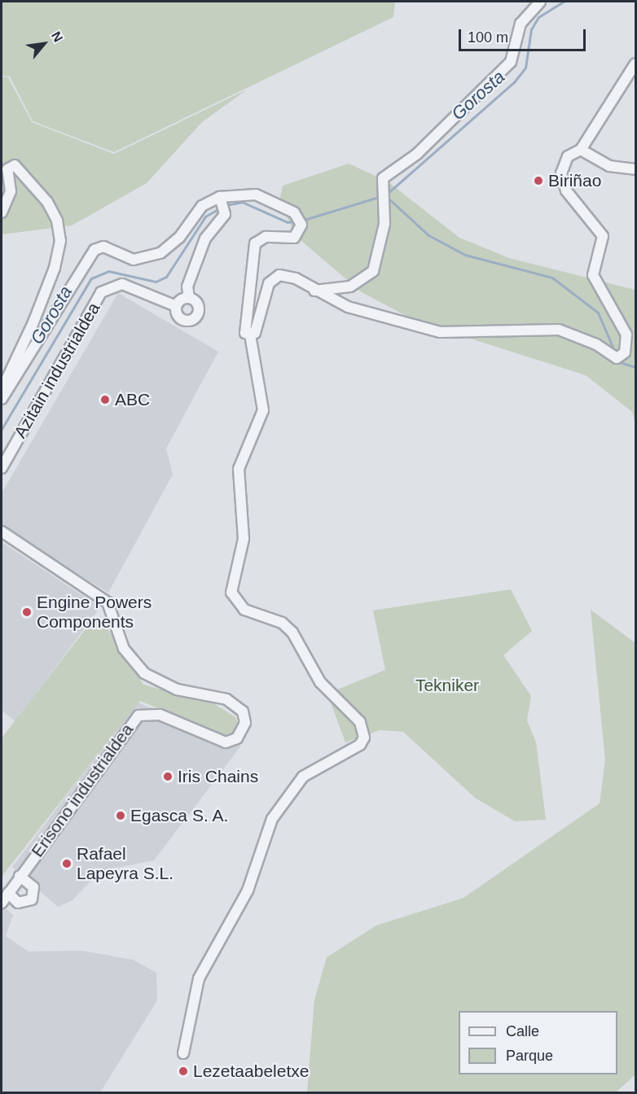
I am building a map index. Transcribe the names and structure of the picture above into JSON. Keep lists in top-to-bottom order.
{
  "streets": {
    "street": ["Azitain industrialdea", "Erisono industrialdea"]
  },
  "water": ["Gorosta"],
  "parks": ["Tekniker"],
  "places": [
    "Biriñao",
    "ABC",
    "Engine Powers Components",
    "Iris Chains",
    "Egasca S. A.",
    "Rafael Lapeyra S.L.",
    "Lezetaabeletxe"
  ],
  "legend": ["Calle", "Parque"],
  "scale_bar": "100 m",
  "north": "top right"
}
